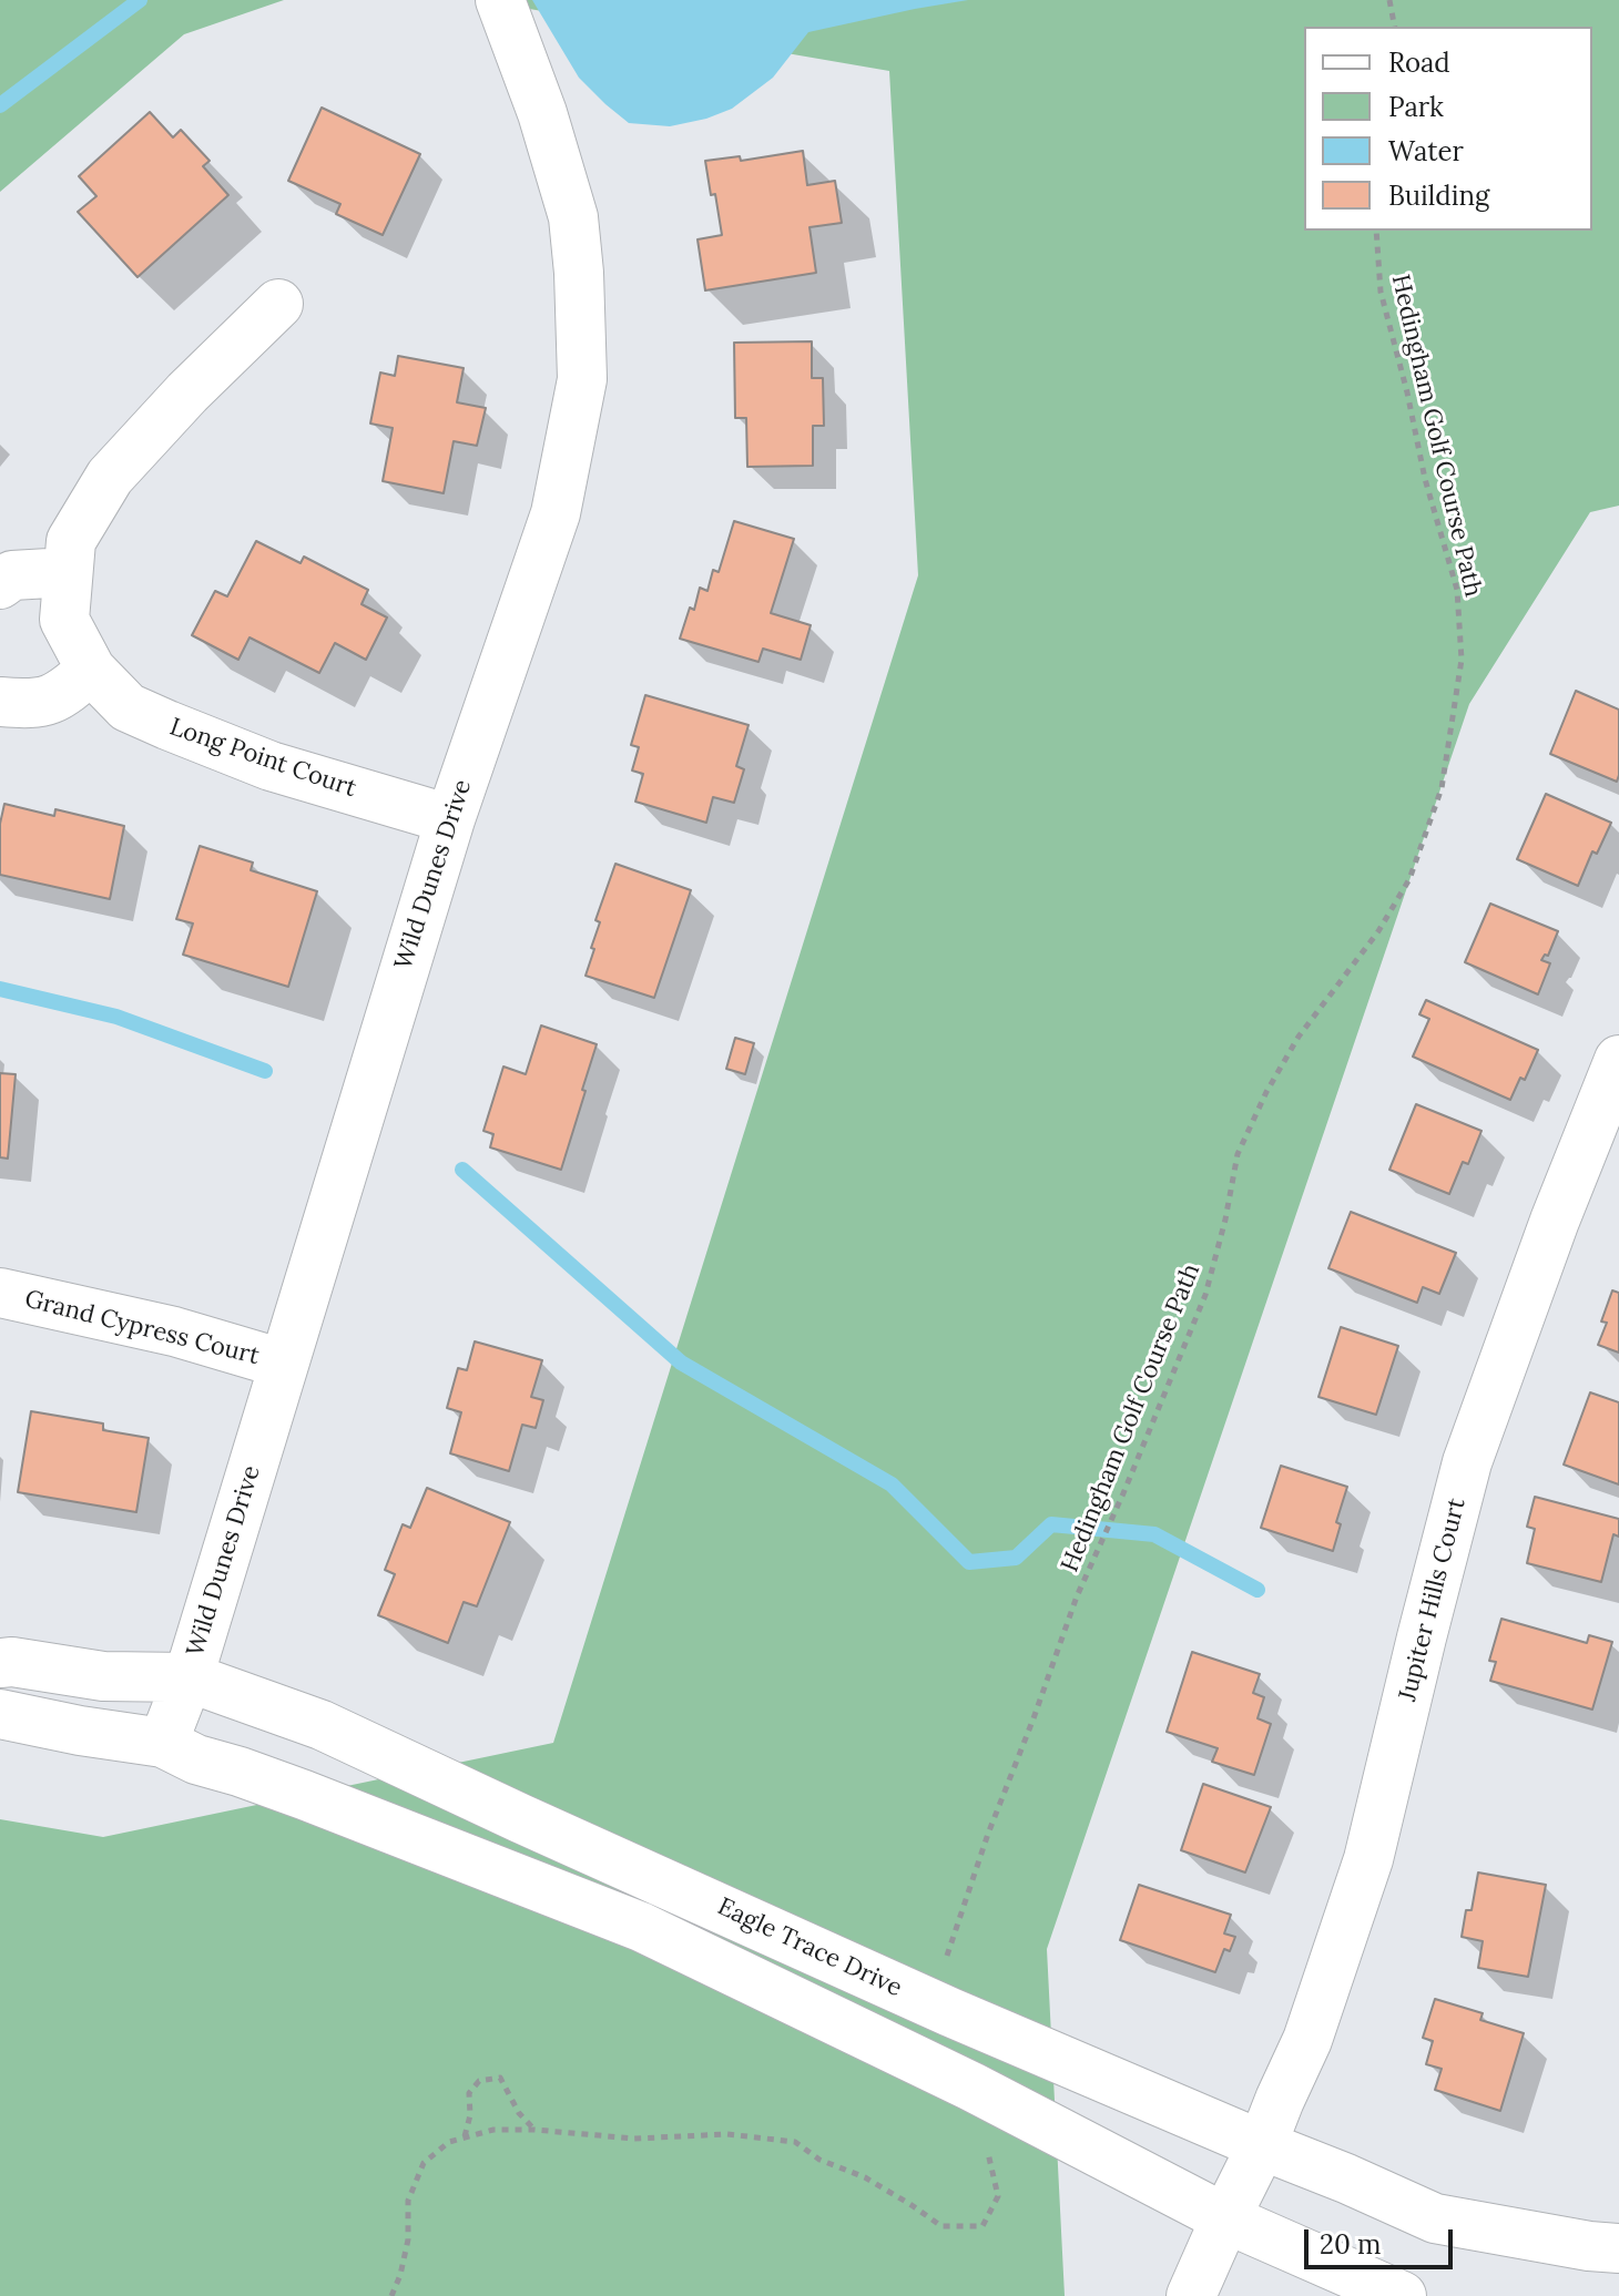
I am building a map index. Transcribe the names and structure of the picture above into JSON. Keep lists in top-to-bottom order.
{
  "streets": {
    "street": [
      "Long Point Court",
      "Wild Dunes Drive",
      "Grand Cypress Court",
      "Jupiter Hills Court",
      "Eagle Trace Drive"
    ],
    "path": ["Hedingham Golf Course Path"]
  },
  "crossings": [
    ["Long Point Court", "Wild Dunes Drive"],
    ["Wild Dunes Drive", "Grand Cypress Court"],
    ["Wild Dunes Drive", "Eagle Trace Drive"],
    ["Jupiter Hills Court", "Eagle Trace Drive"]
  ],
  "legend": [
    "Road",
    "Park",
    "Water",
    "Building"
  ],
  "scale_bar": "20 m"
}
